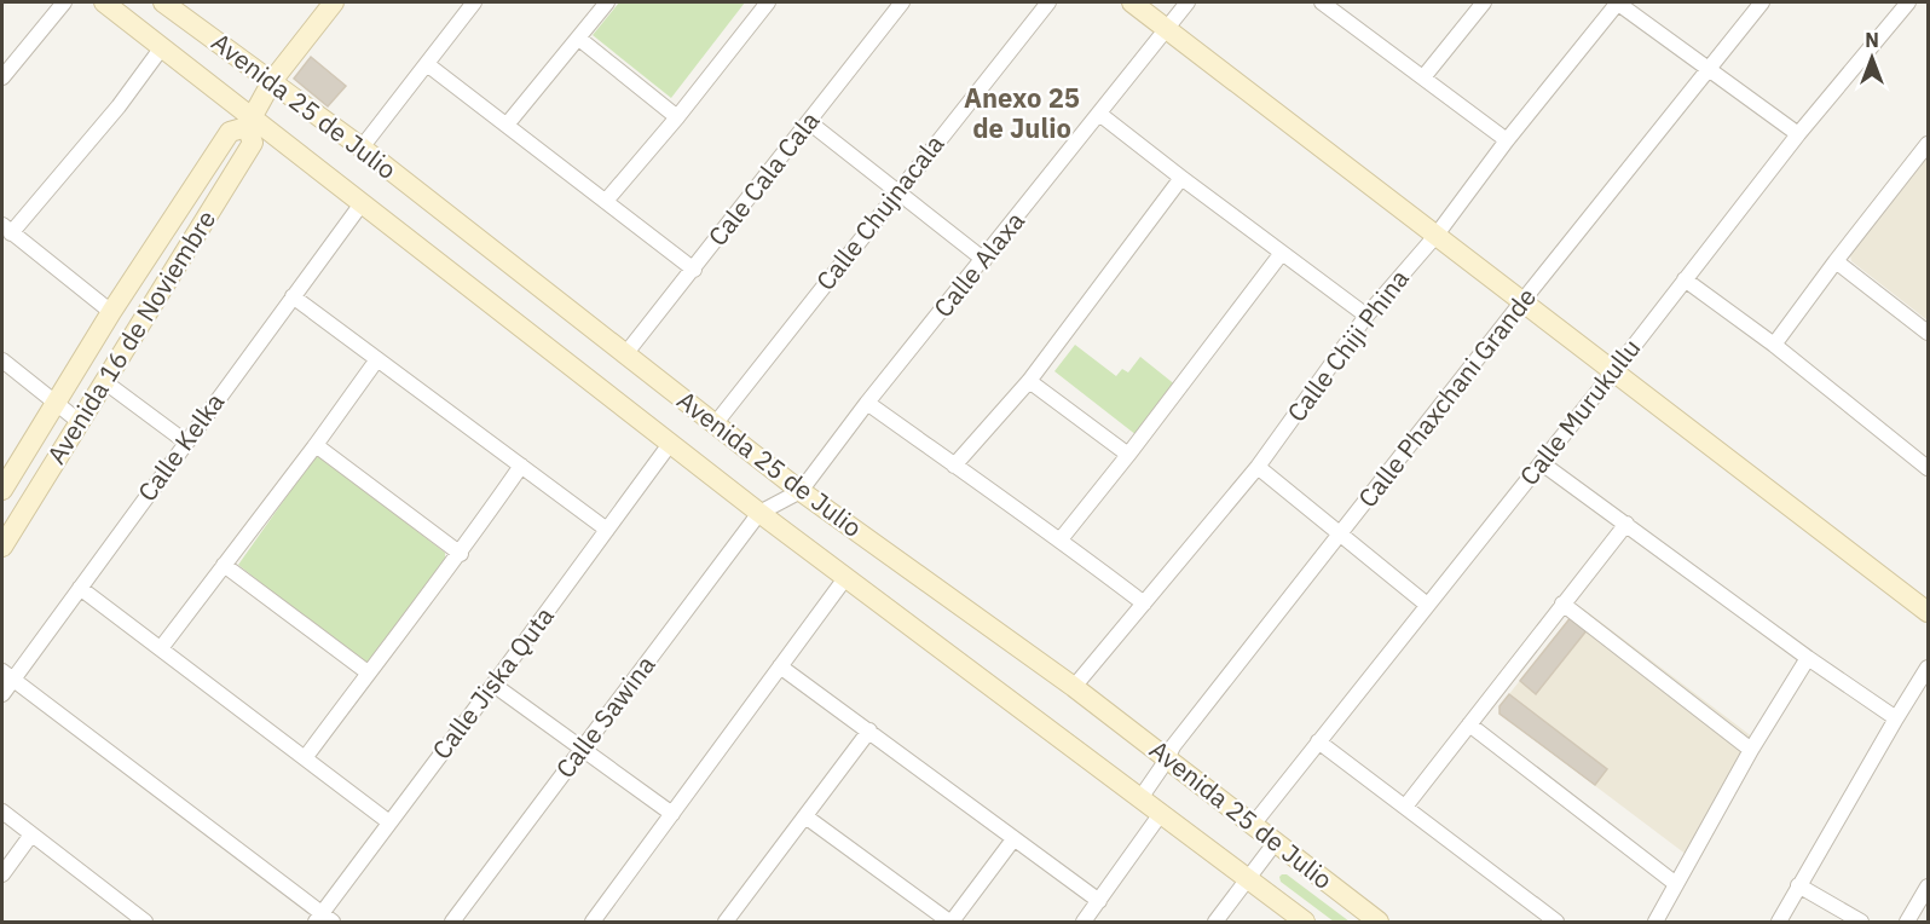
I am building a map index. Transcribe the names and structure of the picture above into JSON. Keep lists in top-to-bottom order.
{
  "streets": {
    "main road": ["Avenida 25 de Julio", "Avenida 16 de Noviembre"],
    "street": [
      "Cale Cala Cala",
      "Calle Chujnacala",
      "Calle Alaxa",
      "Calle Chiji Phina",
      "Calle Phaxchani Grande",
      "Calle Murukullu",
      "Calle Kelka",
      "Calle Jiska Quta",
      "Calle Sawina"
    ]
  },
  "crossings": [
    ["Avenida 25 de Julio", "Cale Cala Cala"],
    ["Avenida 25 de Julio", "Calle Chujnacala"],
    ["Avenida 25 de Julio", "Calle Alaxa"],
    ["Avenida 25 de Julio", "Avenida 16 de Noviembre"],
    ["Avenida 25 de Julio", "Calle Chiji Phina"],
    ["Avenida 25 de Julio", "Calle Phaxchani Grande"],
    ["Avenida 25 de Julio", "Calle Murukullu"],
    ["Avenida 25 de Julio", "Calle Kelka"],
    ["Avenida 25 de Julio", "Calle Jiska Quta"],
    ["Avenida 25 de Julio", "Calle Sawina"],
    ["Calle Alaxa", "Calle Sawina"]
  ],
  "districts": ["Anexo 25 de Julio"],
  "north": "top"
}
